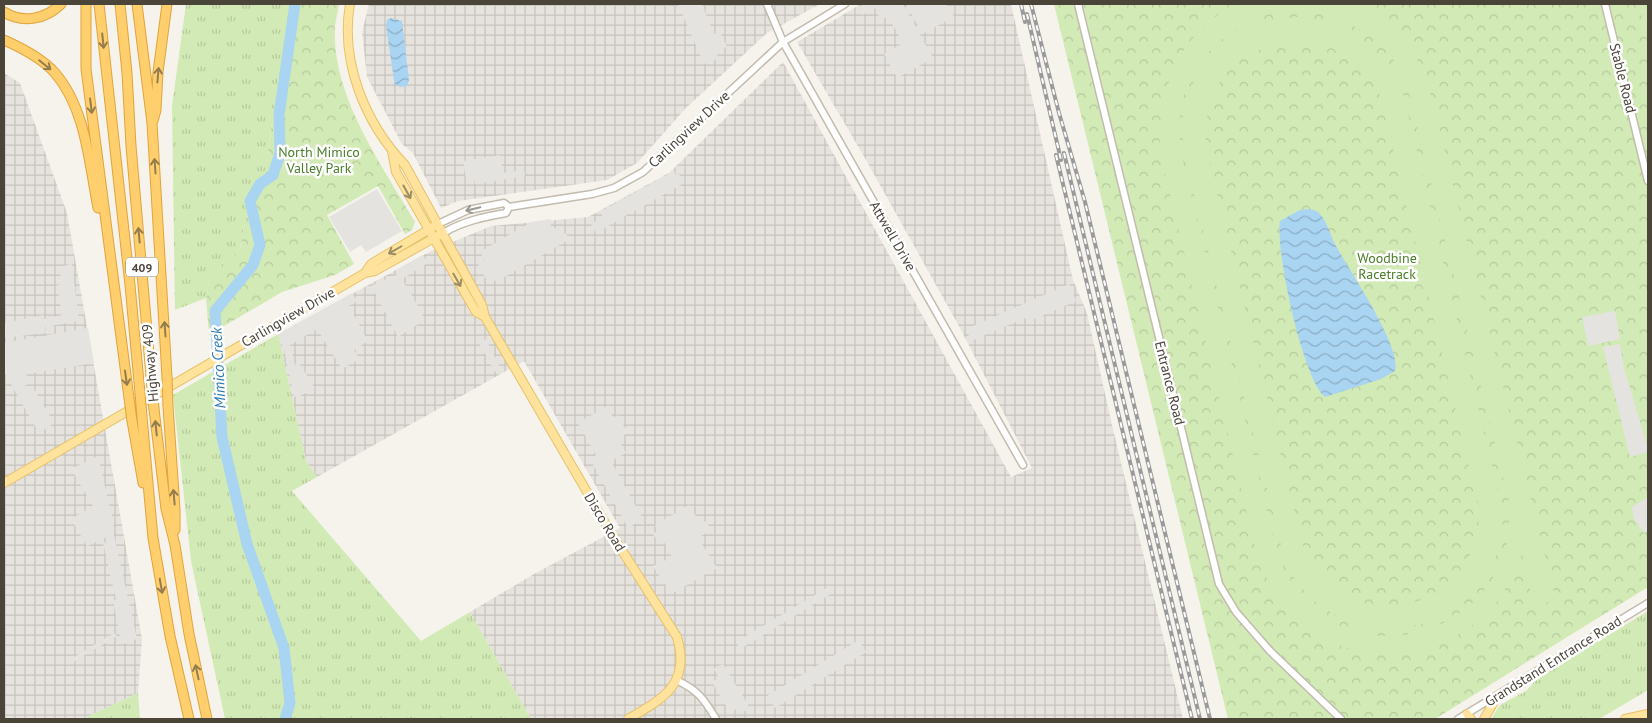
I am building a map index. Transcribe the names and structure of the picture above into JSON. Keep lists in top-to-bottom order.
{
  "streets": {
    "highway": ["409", "Highway 409"],
    "main road": ["Carlingview Drive", "Disco Road"],
    "street": [
      "Stable Road",
      "Attwell Drive",
      "Entrance Road",
      "Grandstand Entrance Road"
    ]
  },
  "crossings": [
    ["Carlingview Drive", "Attwell Drive"],
    ["Carlingview Drive", "Disco Road"]
  ],
  "water": ["Mimico Creek"],
  "parks": ["North Mimico Valley Park", "Woodbine Racetrack"]
}
